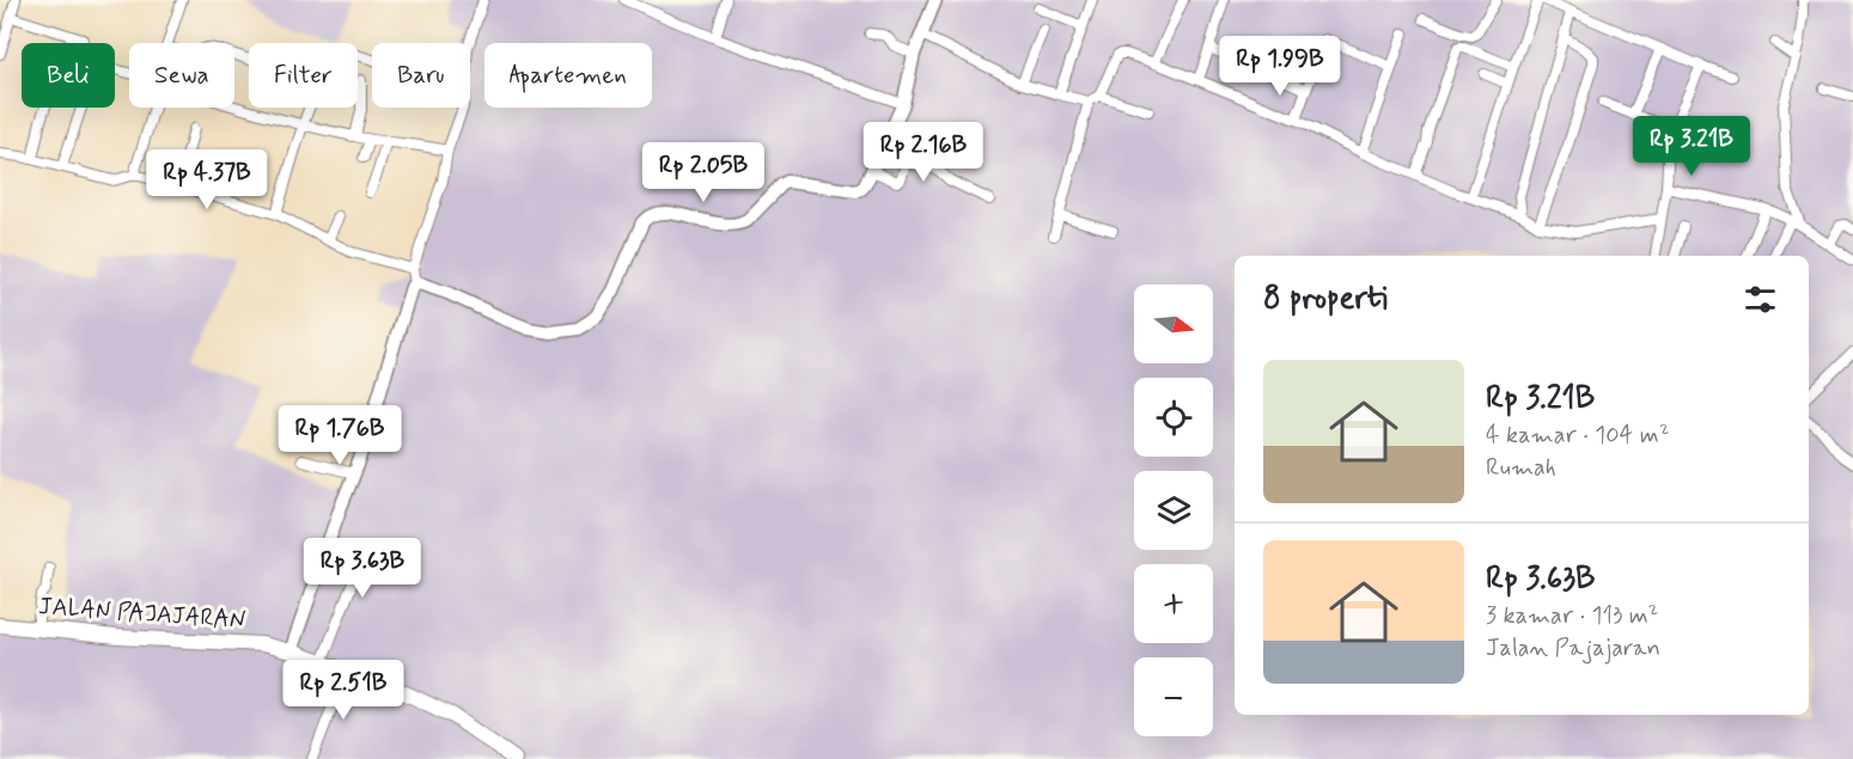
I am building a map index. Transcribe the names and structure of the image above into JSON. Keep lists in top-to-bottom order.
{
  "streets": {
    "main road": ["JALAN PAJAJARAN"]
  },
  "north": "right",
  "page": {
    "price": [
      "Rp 1.99B",
      "Rp 3.21B",
      "Rp 2.16B",
      "Rp 2.05B",
      "Rp 4.37B",
      "Rp 1.76B",
      "Rp 3.63B",
      "Rp 2.51B"
    ],
    "chip": [
      "Beli",
      "Sewa",
      "Filter",
      "Baru",
      "Apartemen"
    ],
    "heading": "8 properti",
    "map_buttons": ["+", "−"],
    "list": [
      {
        "name": "Rp 3.21B",
        "note": "4 kamar · 104 m² · Rumah"
      },
      {
        "name": "Rp 3.63B",
        "note": "3 kamar · 113 m² · Jalan Pajajaran"
      }
    ]
  }
}
